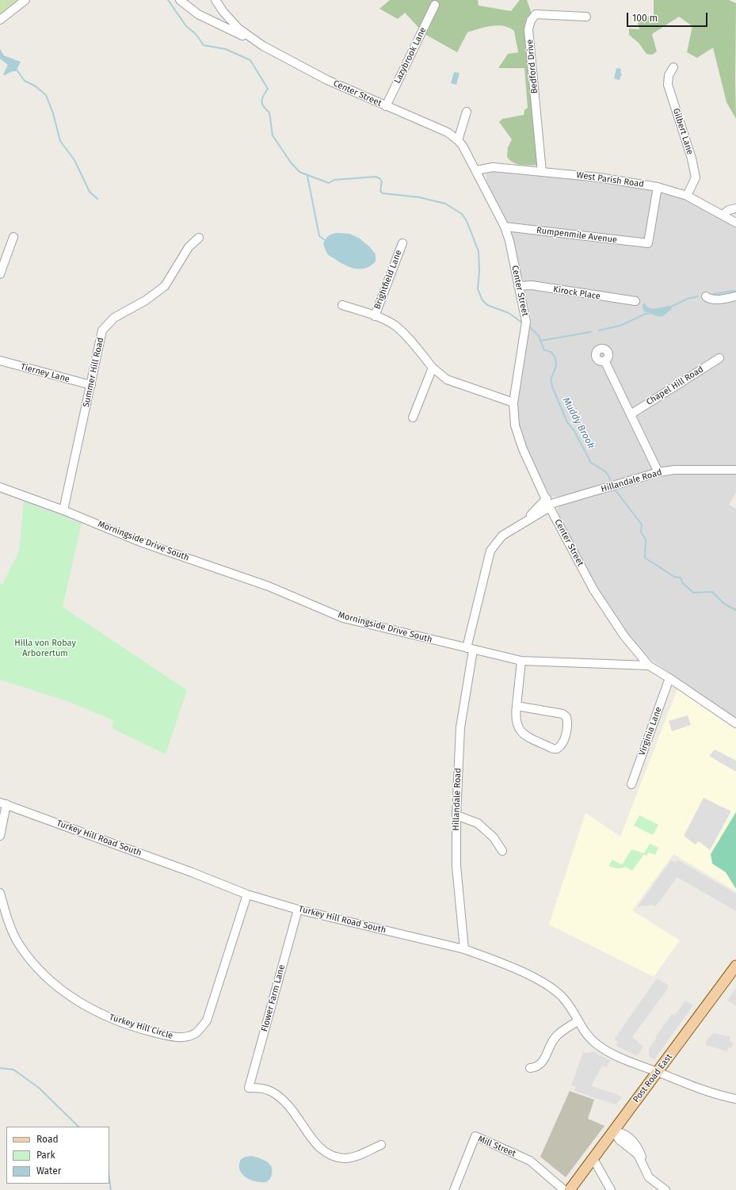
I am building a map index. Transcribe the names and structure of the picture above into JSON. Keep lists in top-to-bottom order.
{
  "streets": {
    "main road": ["Post Road East"],
    "street": [
      "Lazybrook Lane",
      "Bedford Drive",
      "Center Street",
      "Gilbert Lane",
      "West Parish Road",
      "Rumpenmile Avenue",
      "Brightfield Lane",
      "Kirock Place",
      "Summer Hill Road",
      "Tierney Lane",
      "Chapel Hill Road",
      "Hillandale Road",
      "Morningside Drive South",
      "Virginia Lane",
      "Turkey Hill Road South",
      "Flower Farm Lane",
      "Turkey Hill Circle",
      "Mill Street"
    ]
  },
  "crossings": [
    ["Lazybrook Lane", "Center Street"],
    ["Bedford Drive", "West Parish Road"],
    ["Center Street", "West Parish Road"],
    ["Center Street", "Rumpenmile Avenue"],
    ["Center Street", "Brightfield Lane"],
    ["Center Street", "Kirock Place"],
    ["Center Street", "Hillandale Road"],
    ["Center Street", "Morningside Drive South"],
    ["Gilbert Lane", "West Parish Road"],
    ["West Parish Road", "Rumpenmile Avenue"],
    ["Summer Hill Road", "Tierney Lane"],
    ["Summer Hill Road", "Morningside Drive South"],
    ["Hillandale Road", "Morningside Drive South"],
    ["Hillandale Road", "Turkey Hill Road South"],
    ["Morningside Drive South", "Virginia Lane"],
    ["Turkey Hill Road South", "Flower Farm Lane"],
    ["Turkey Hill Road South", "Turkey Hill Circle"],
    ["Turkey Hill Road South", "Post Road East"]
  ],
  "water": ["Muddy Brook"],
  "parks": ["Hilla von Robay Arborertum"],
  "legend": ["Road", "Park", "Water"],
  "scale_bar": "100 m"
}
